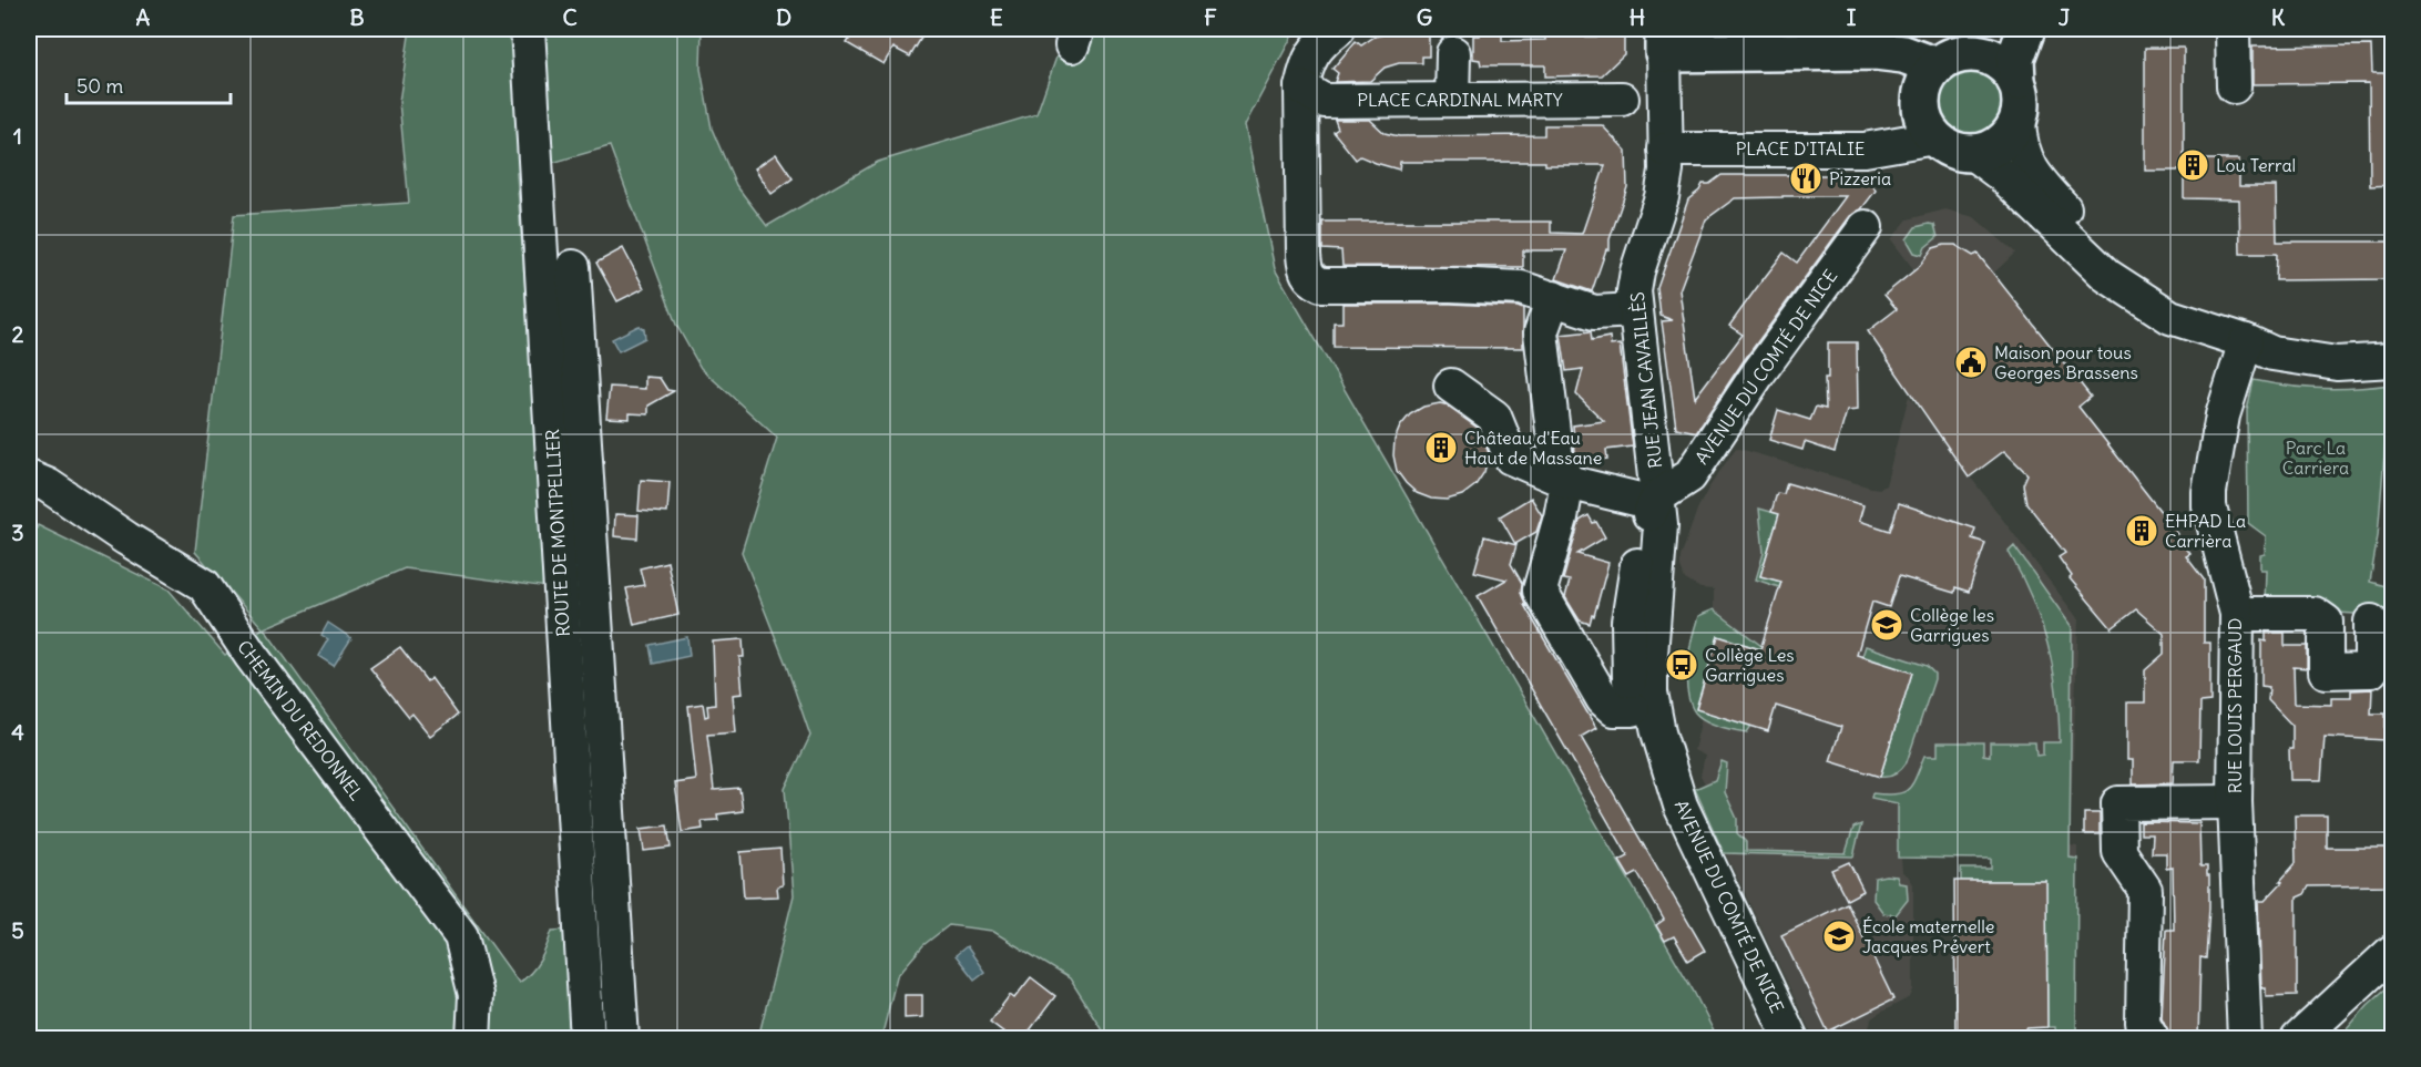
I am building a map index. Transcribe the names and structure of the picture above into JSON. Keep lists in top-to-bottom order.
{
  "streets": {
    "street": [
      "PLACE CARDINAL MARTY",
      "PLACE D'ITALIE",
      "AVENUE DU COMTÉ DE NICE",
      "RUE JEAN CAVAILLÈS",
      "ROUTE DE MONTPELLIER",
      "RUE LOUIS PERGAUD",
      "CHEMIN DU REDONNEL"
    ]
  },
  "crossings": [
    ["PLACE D'ITALIE", "RUE JEAN CAVAILLÈS"],
    ["AVENUE DU COMTÉ DE NICE", "RUE JEAN CAVAILLÈS"]
  ],
  "parks": ["Parc La Carriera"],
  "places": {
    "building": ["Lou Terral", "Château d'Eau Haut de Massane", "EHPAD La Carrièra"],
    "restaurant": ["Pizzeria"],
    "public building": ["Maison pour tous Georges Brassens"],
    "school or university": ["Collège les Garrigues", "École maternelle Jacques Prévert"],
    "bus stop": ["Collège Les Garrigues"]
  },
  "scale_bar": "50 m",
  "grid": {
    "columns": [
      "A",
      "B",
      "C",
      "D",
      "E",
      "F",
      "G",
      "H",
      "I",
      "J",
      "K"
    ],
    "rows": [
      "1",
      "2",
      "3",
      "4",
      "5"
    ]
  }
}
